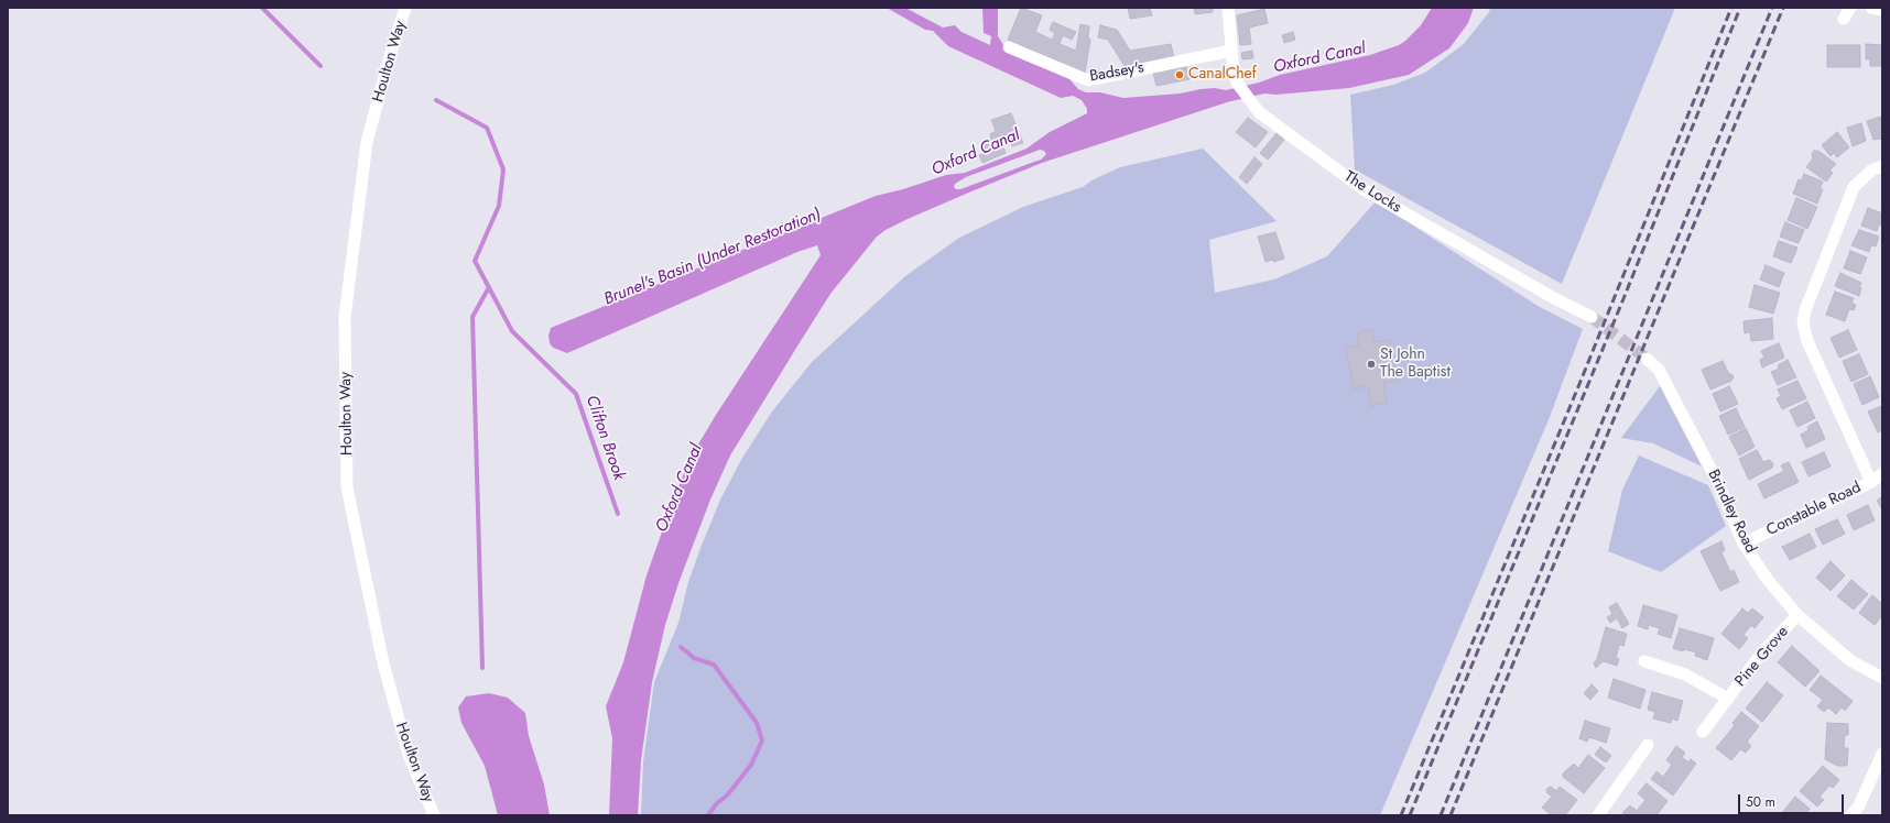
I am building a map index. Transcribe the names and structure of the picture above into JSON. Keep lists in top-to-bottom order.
{
  "streets": {
    "street": [
      "Houlton Way",
      "Badsey's",
      "The Locks",
      "Constable Road",
      "Brindley Road",
      "Pine Grove"
    ]
  },
  "crossings": [
    ["Badsey's", "The Locks"],
    ["Constable Road", "Brindley Road"],
    ["Brindley Road", "Pine Grove"]
  ],
  "water": ["Oxford Canal", "Brunel's Basin (Under Restoration)", "Clifton Brook"],
  "places": ["CanalChef", "St John The Baptist"],
  "scale_bar": "50 m"
}
